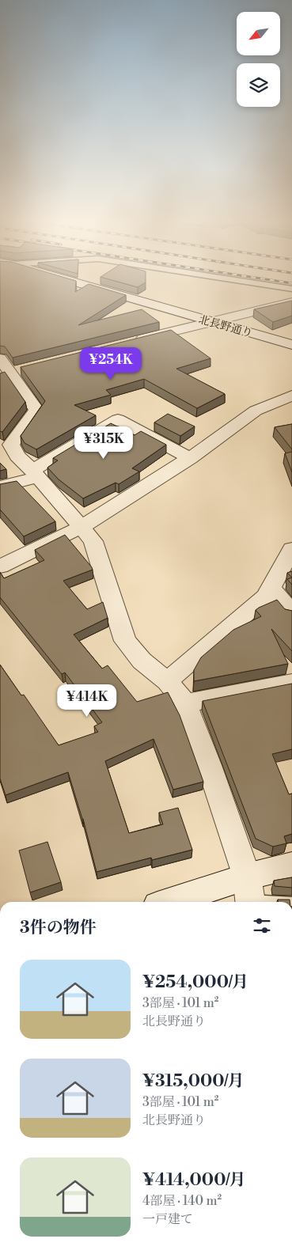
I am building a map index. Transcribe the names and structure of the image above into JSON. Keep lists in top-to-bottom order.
{
  "streets": {
    "street": ["北長野通り"]
  },
  "north": "bottom left",
  "page": {
    "price": ["¥254K", "¥315K", "¥414K"],
    "heading": "3件の物件",
    "list": [
      {
        "name": "¥254,000/月",
        "note": "3部屋 · 101 m² · 北長野通り"
      },
      {
        "name": "¥315,000/月",
        "note": "3部屋 · 101 m² · 北長野通り"
      },
      {
        "name": "¥414,000/月",
        "note": "4部屋 · 140 m² · 一戸建て"
      }
    ]
  }
}
